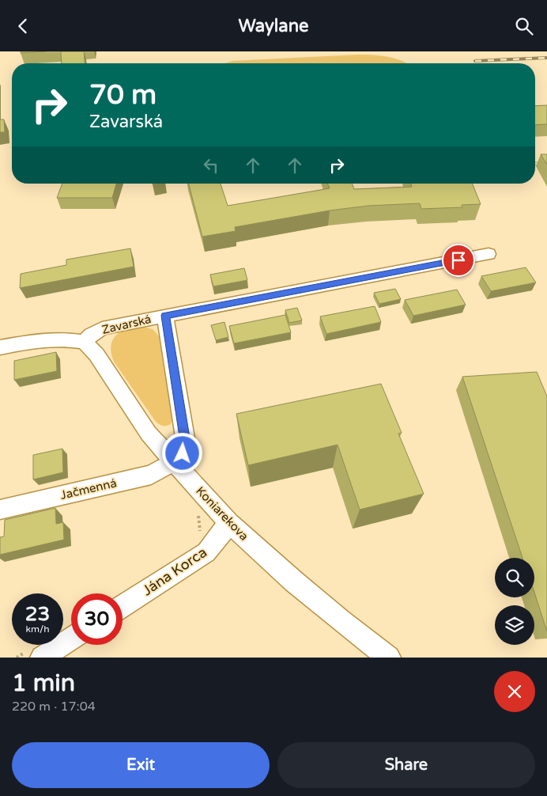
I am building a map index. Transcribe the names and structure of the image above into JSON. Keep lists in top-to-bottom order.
{
  "streets": {
    "street": [
      "Zavarská",
      "Jačmenná",
      "Koniarekova",
      "Jána Korca"
    ]
  },
  "crossings": [
    ["Zavarská", "Koniarekova"],
    ["Jačmenná", "Koniarekova"],
    ["Koniarekova", "Jána Korca"]
  ],
  "page": {
    "header": "Waylane",
    "turn": ["70 m", "Zavarská"],
    "speed": "23 km/h",
    "limit": "30",
    "heading": ["1 min", "220 m · 17:04"],
    "buttons": ["Exit", "Share"]
  }
}
